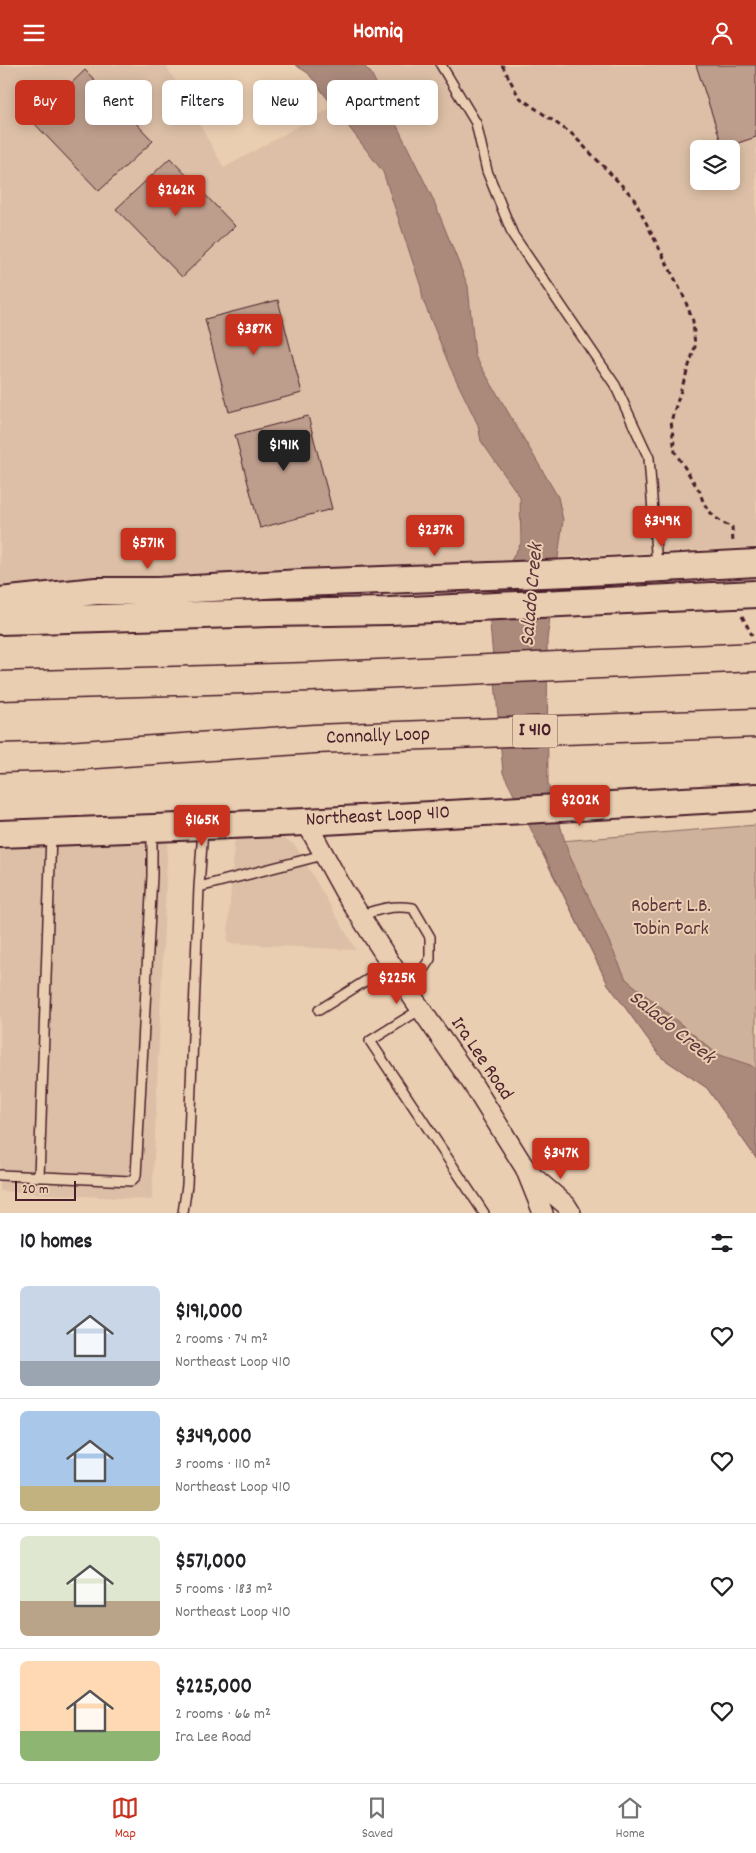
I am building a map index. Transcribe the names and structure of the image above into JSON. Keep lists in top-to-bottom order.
{
  "streets": {
    "highway": ["I 410", "Connally Loop"],
    "main road": ["Northeast Loop 410"],
    "street": ["Ira Lee Road"]
  },
  "crossings": [
    ["Northeast Loop 410", "Ira Lee Road"]
  ],
  "water": ["Salado Creek"],
  "parks": ["Robert L.B. Tobin Park"],
  "scale_bar": "20 m",
  "page": {
    "header": "Homiq",
    "chip": [
      "Buy",
      "Rent",
      "Filters",
      "New",
      "Apartment"
    ],
    "price": [
      "$262K",
      "$387K",
      "$191K",
      "$349K",
      "$237K",
      "$571K",
      "$202K",
      "$165K",
      "$225K",
      "$347K"
    ],
    "scale": "20 m",
    "heading": "10 homes",
    "list": [
      {
        "name": "$191,000",
        "note": "2 rooms · 74 m² · Northeast Loop 410"
      },
      {
        "name": "$349,000",
        "note": "3 rooms · 110 m² · Northeast Loop 410"
      },
      {
        "name": "$571,000",
        "note": "5 rooms · 183 m² · Northeast Loop 410"
      },
      {
        "name": "$225,000",
        "note": "2 rooms · 66 m² · Ira Lee Road"
      }
    ],
    "tabs": ["Map", "Saved", "Home"]
  }
}
